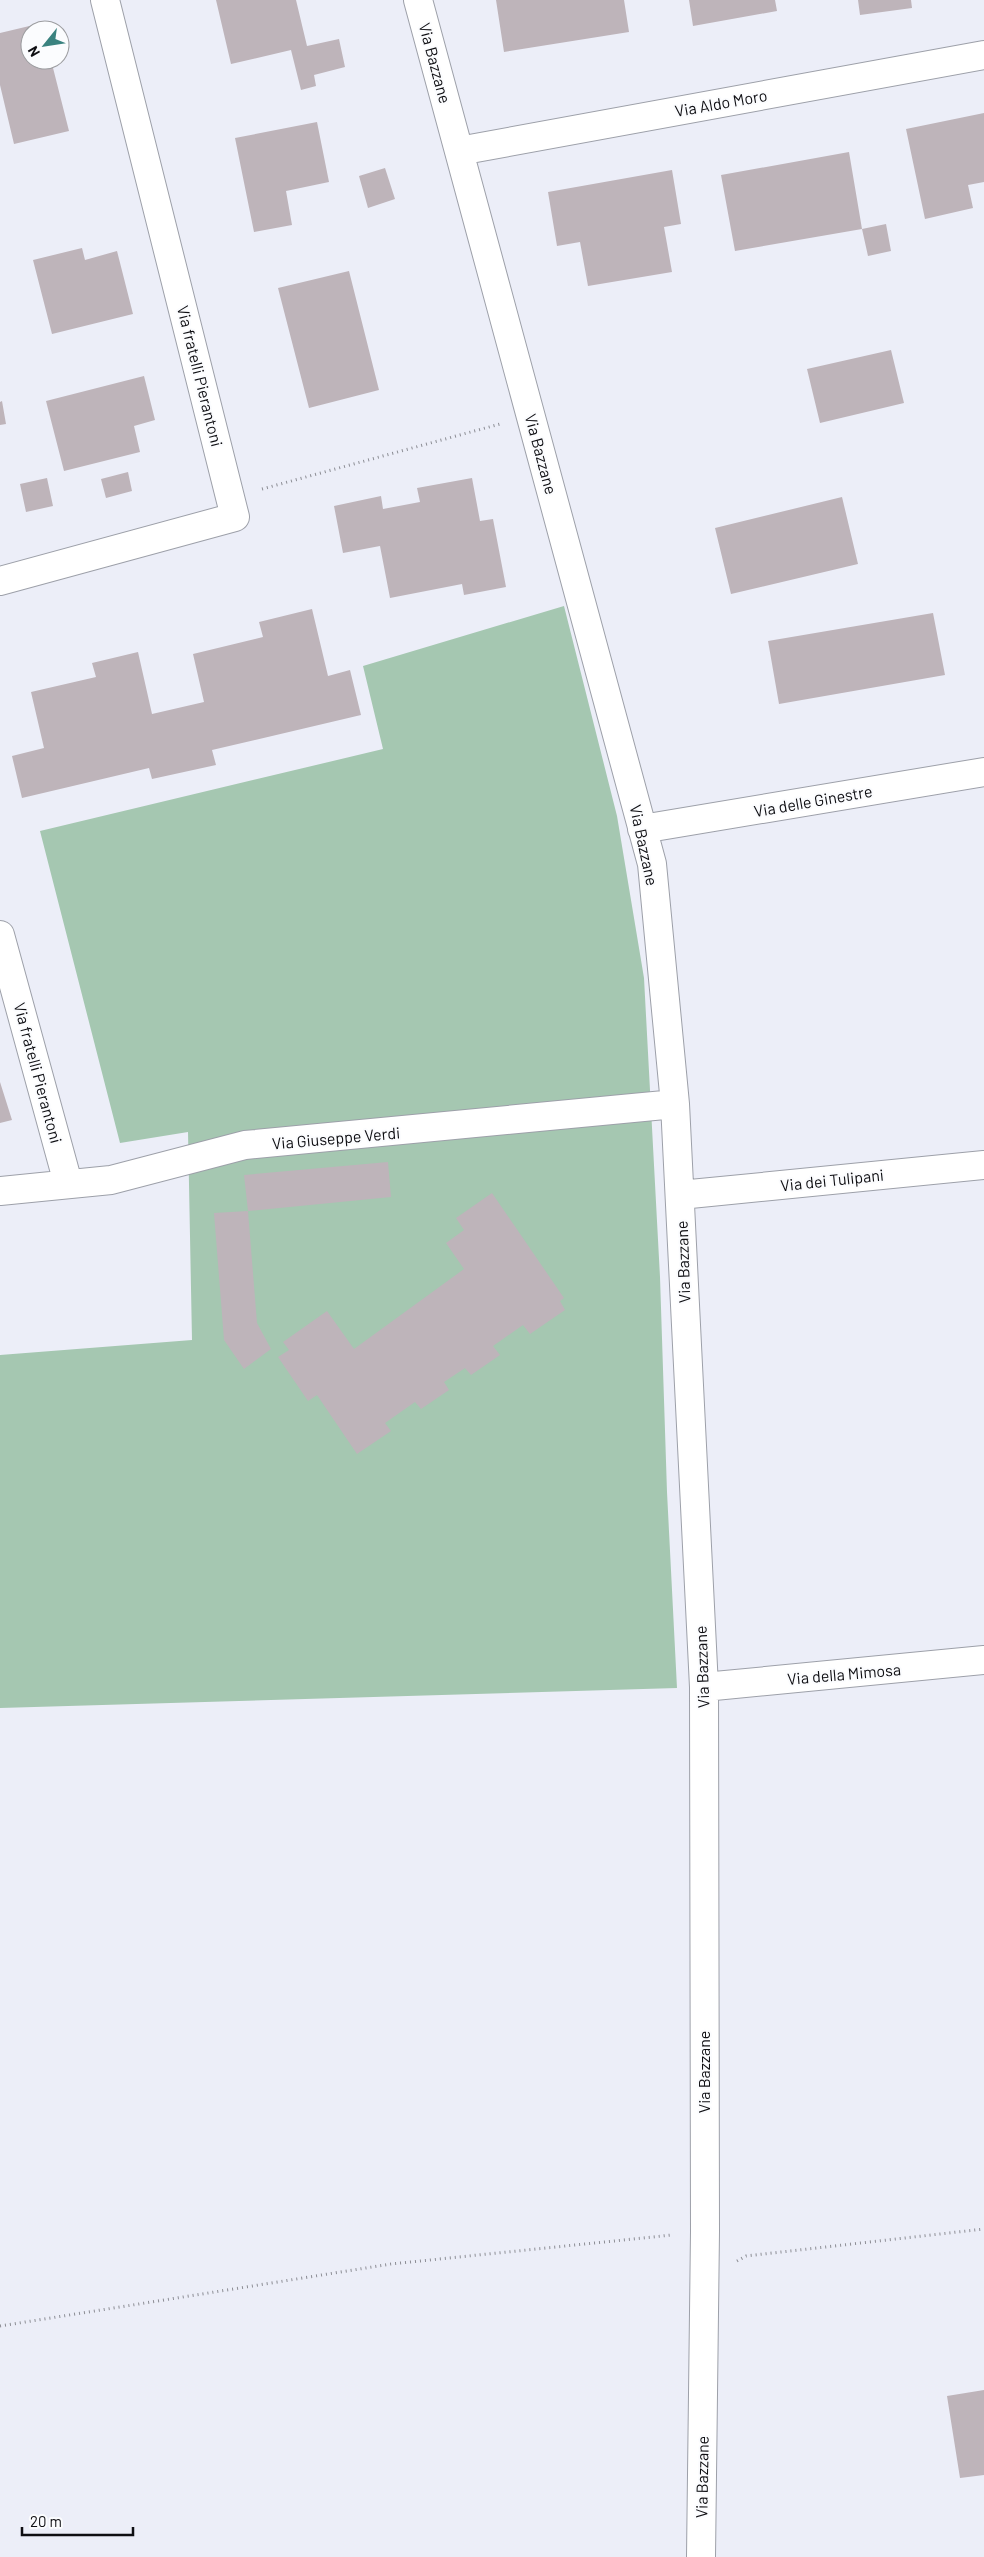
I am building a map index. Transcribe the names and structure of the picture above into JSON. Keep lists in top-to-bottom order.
{
  "streets": {
    "street": [
      "Via Bazzane",
      "Via Aldo Moro",
      "Via fratelli Pierantoni",
      "Via delle Ginestre",
      "Via Giuseppe Verdi",
      "Via dei Tulipani",
      "Via della Mimosa"
    ]
  },
  "crossings": [
    ["Via Bazzane", "Via Aldo Moro"],
    ["Via Bazzane", "Via delle Ginestre"],
    ["Via Bazzane", "Via Giuseppe Verdi"],
    ["Via Bazzane", "Via dei Tulipani"],
    ["Via Bazzane", "Via della Mimosa"],
    ["Via fratelli Pierantoni", "Via Giuseppe Verdi"]
  ],
  "scale_bar": "20 m",
  "north": "bottom left"
}
